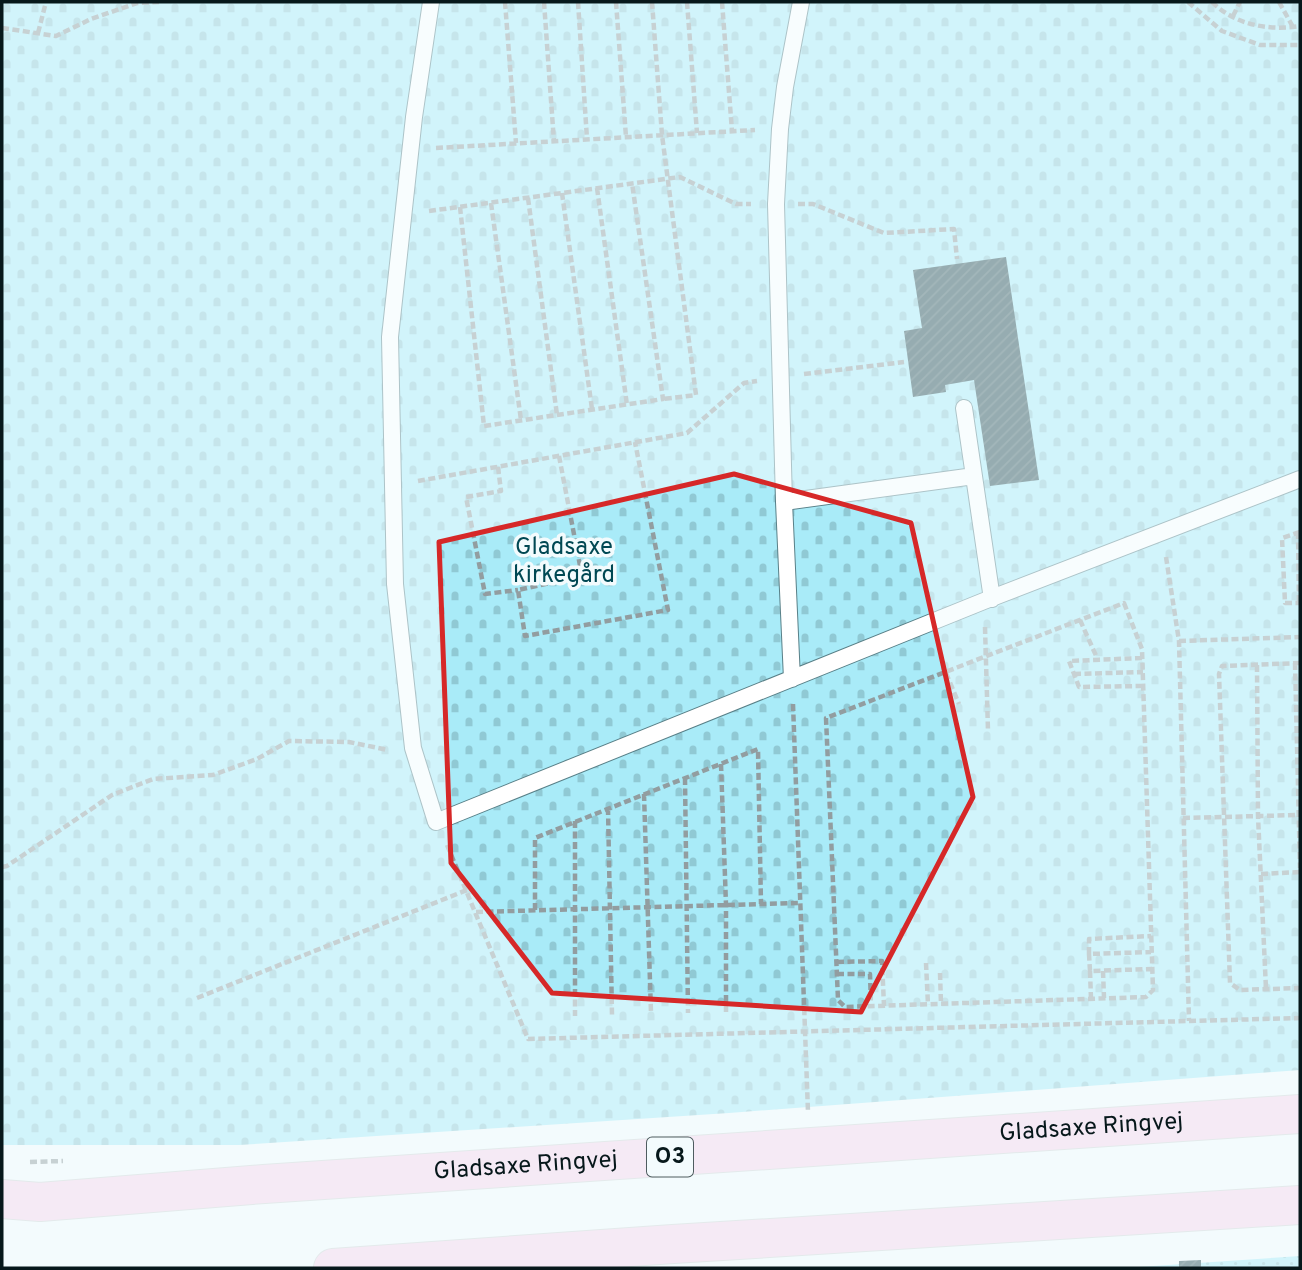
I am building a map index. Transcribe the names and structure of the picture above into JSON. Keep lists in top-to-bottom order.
{
  "streets": {
    "main road": ["Gladsaxe Ringvej", "O3"]
  },
  "parks": ["Gladsaxe kirkegård"]
}
